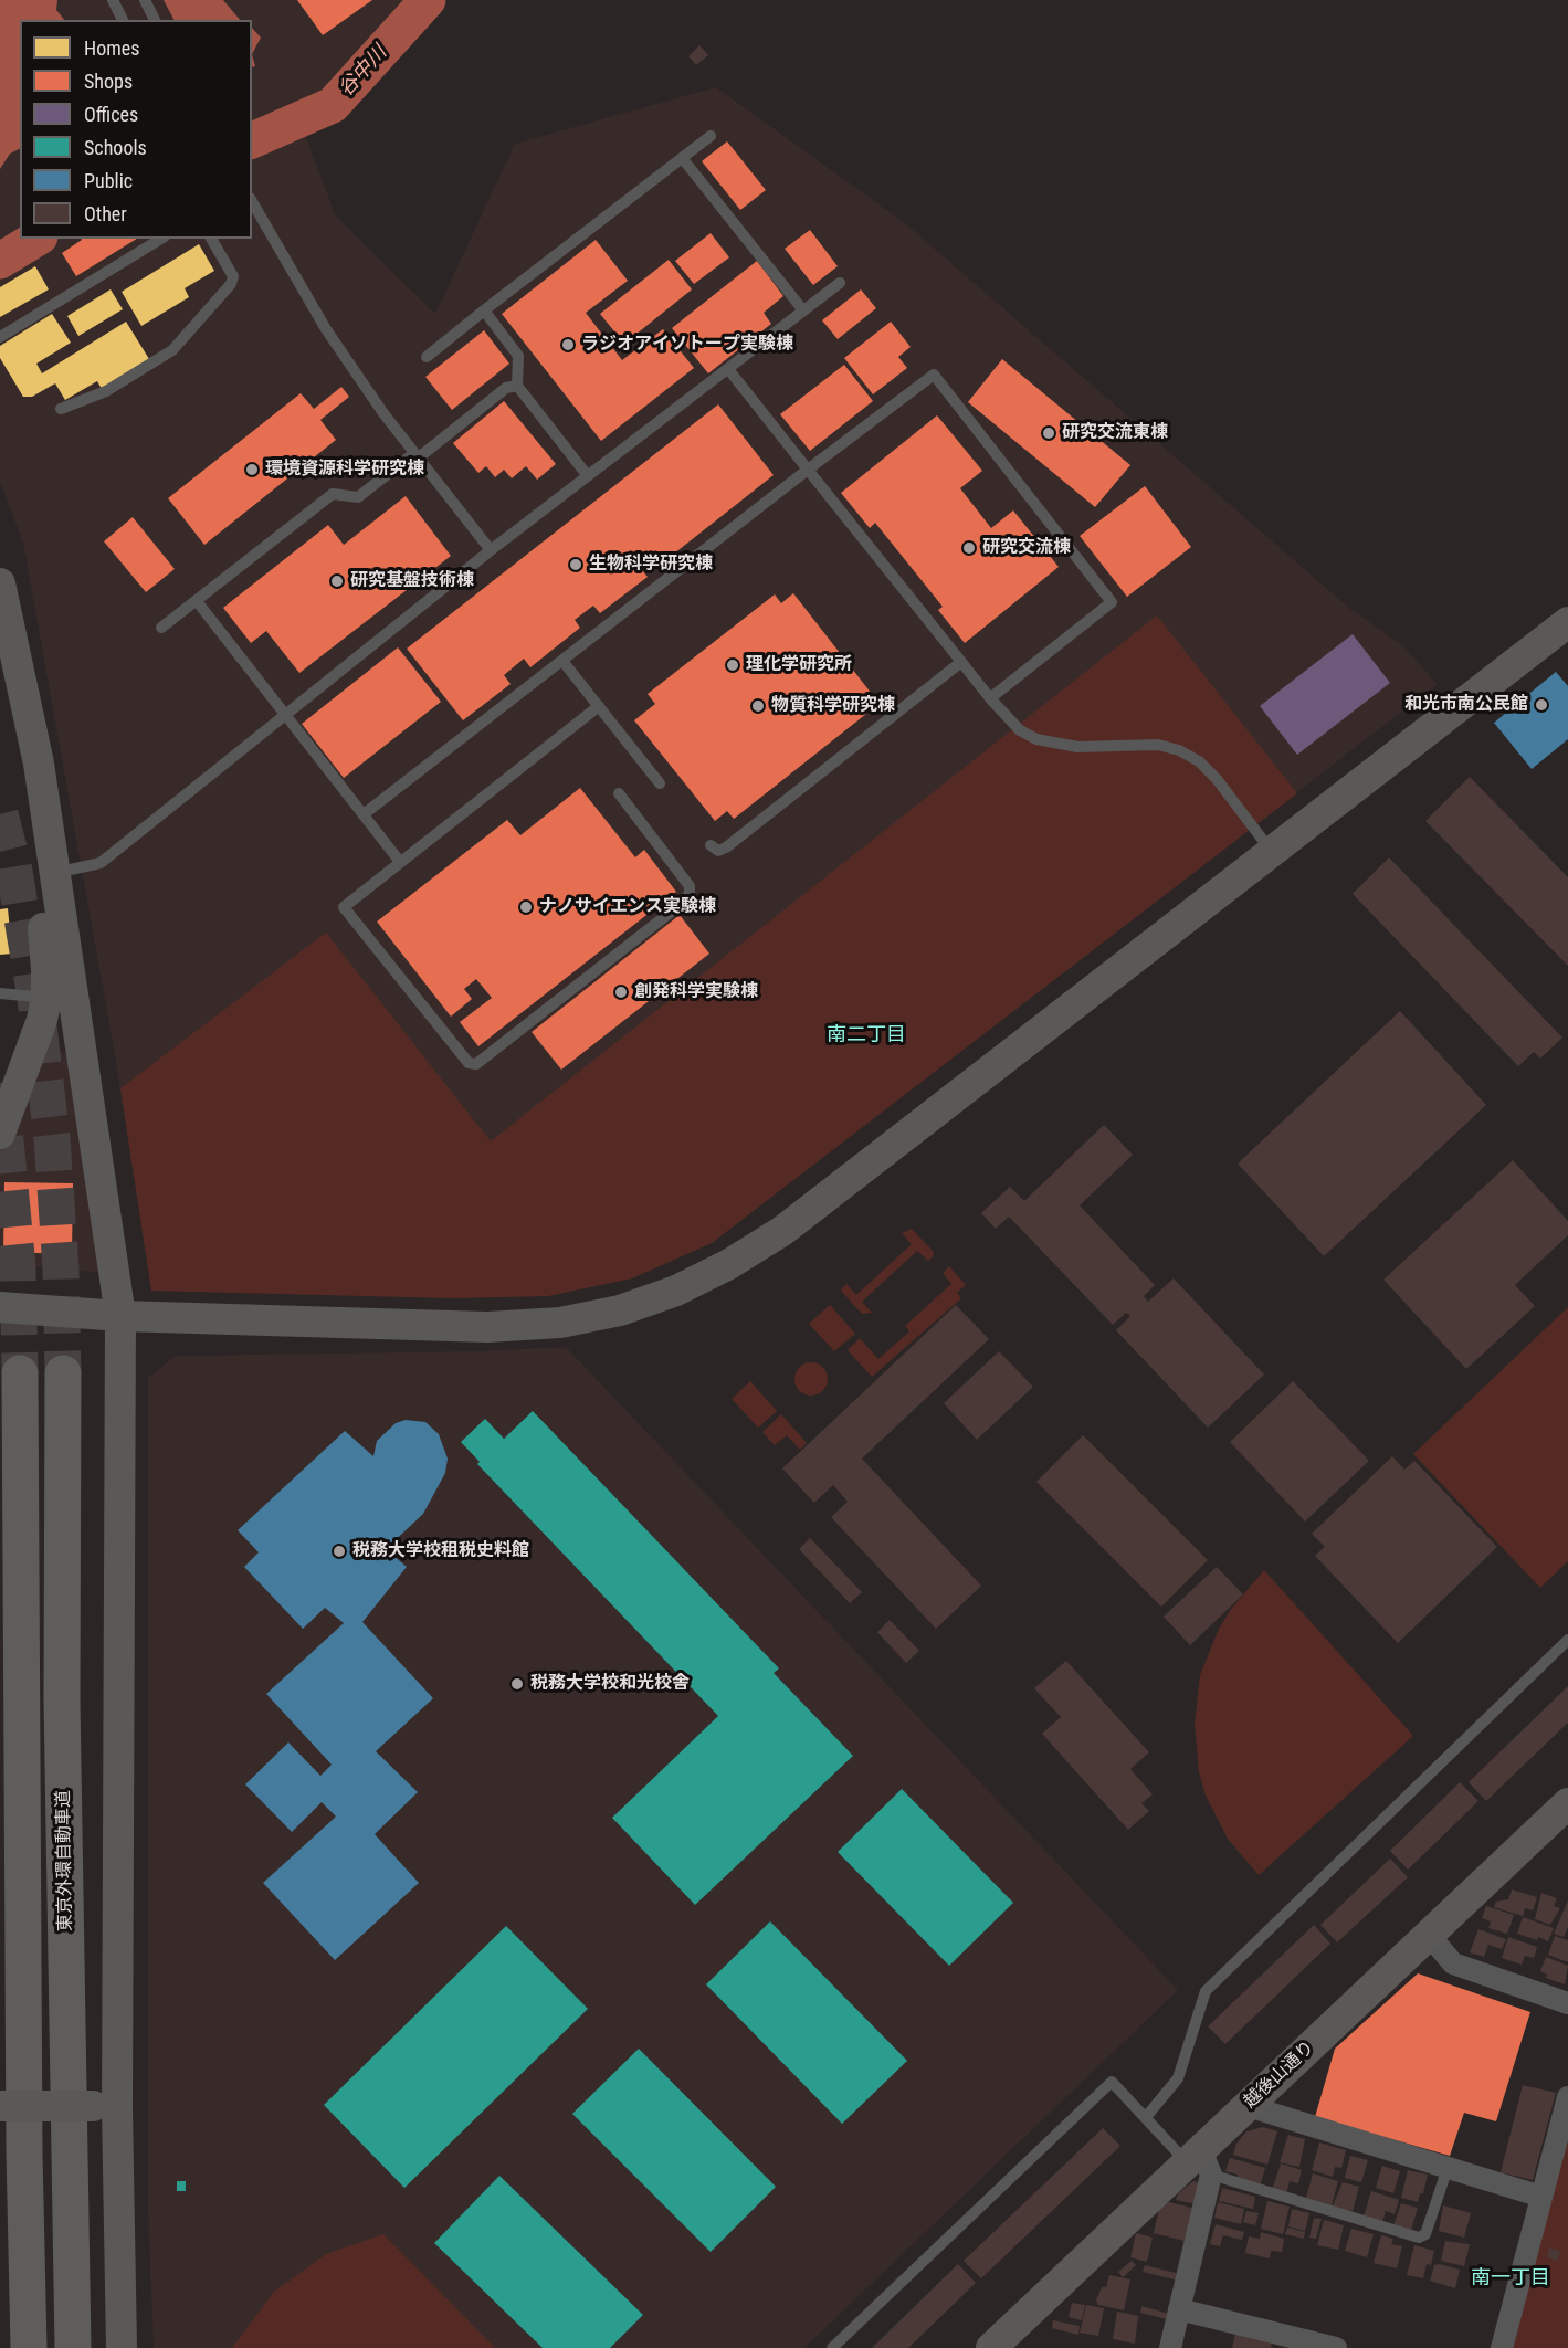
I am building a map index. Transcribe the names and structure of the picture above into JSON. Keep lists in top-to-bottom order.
{
  "streets": {
    "highway": ["東京外環自動車道"],
    "street": ["越後山通り"]
  },
  "districts": ["南二丁目", "南一丁目"],
  "water": ["谷中川"],
  "places": [
    "ラジオアイソトープ実験棟",
    "研究交流東棟",
    "環境資源科学研究棟",
    "研究交流棟",
    "生物科学研究棟",
    "研究基盤技術棟",
    "理化学研究所",
    "和光市南公民館",
    "物質科学研究棟",
    "ナノサイエンス実験棟",
    "創発科学実験棟",
    "税務大学校租税史料館",
    "税務大学校和光校舎"
  ],
  "legend": [
    "Homes",
    "Shops",
    "Offices",
    "Schools",
    "Public",
    "Other"
  ]
}
